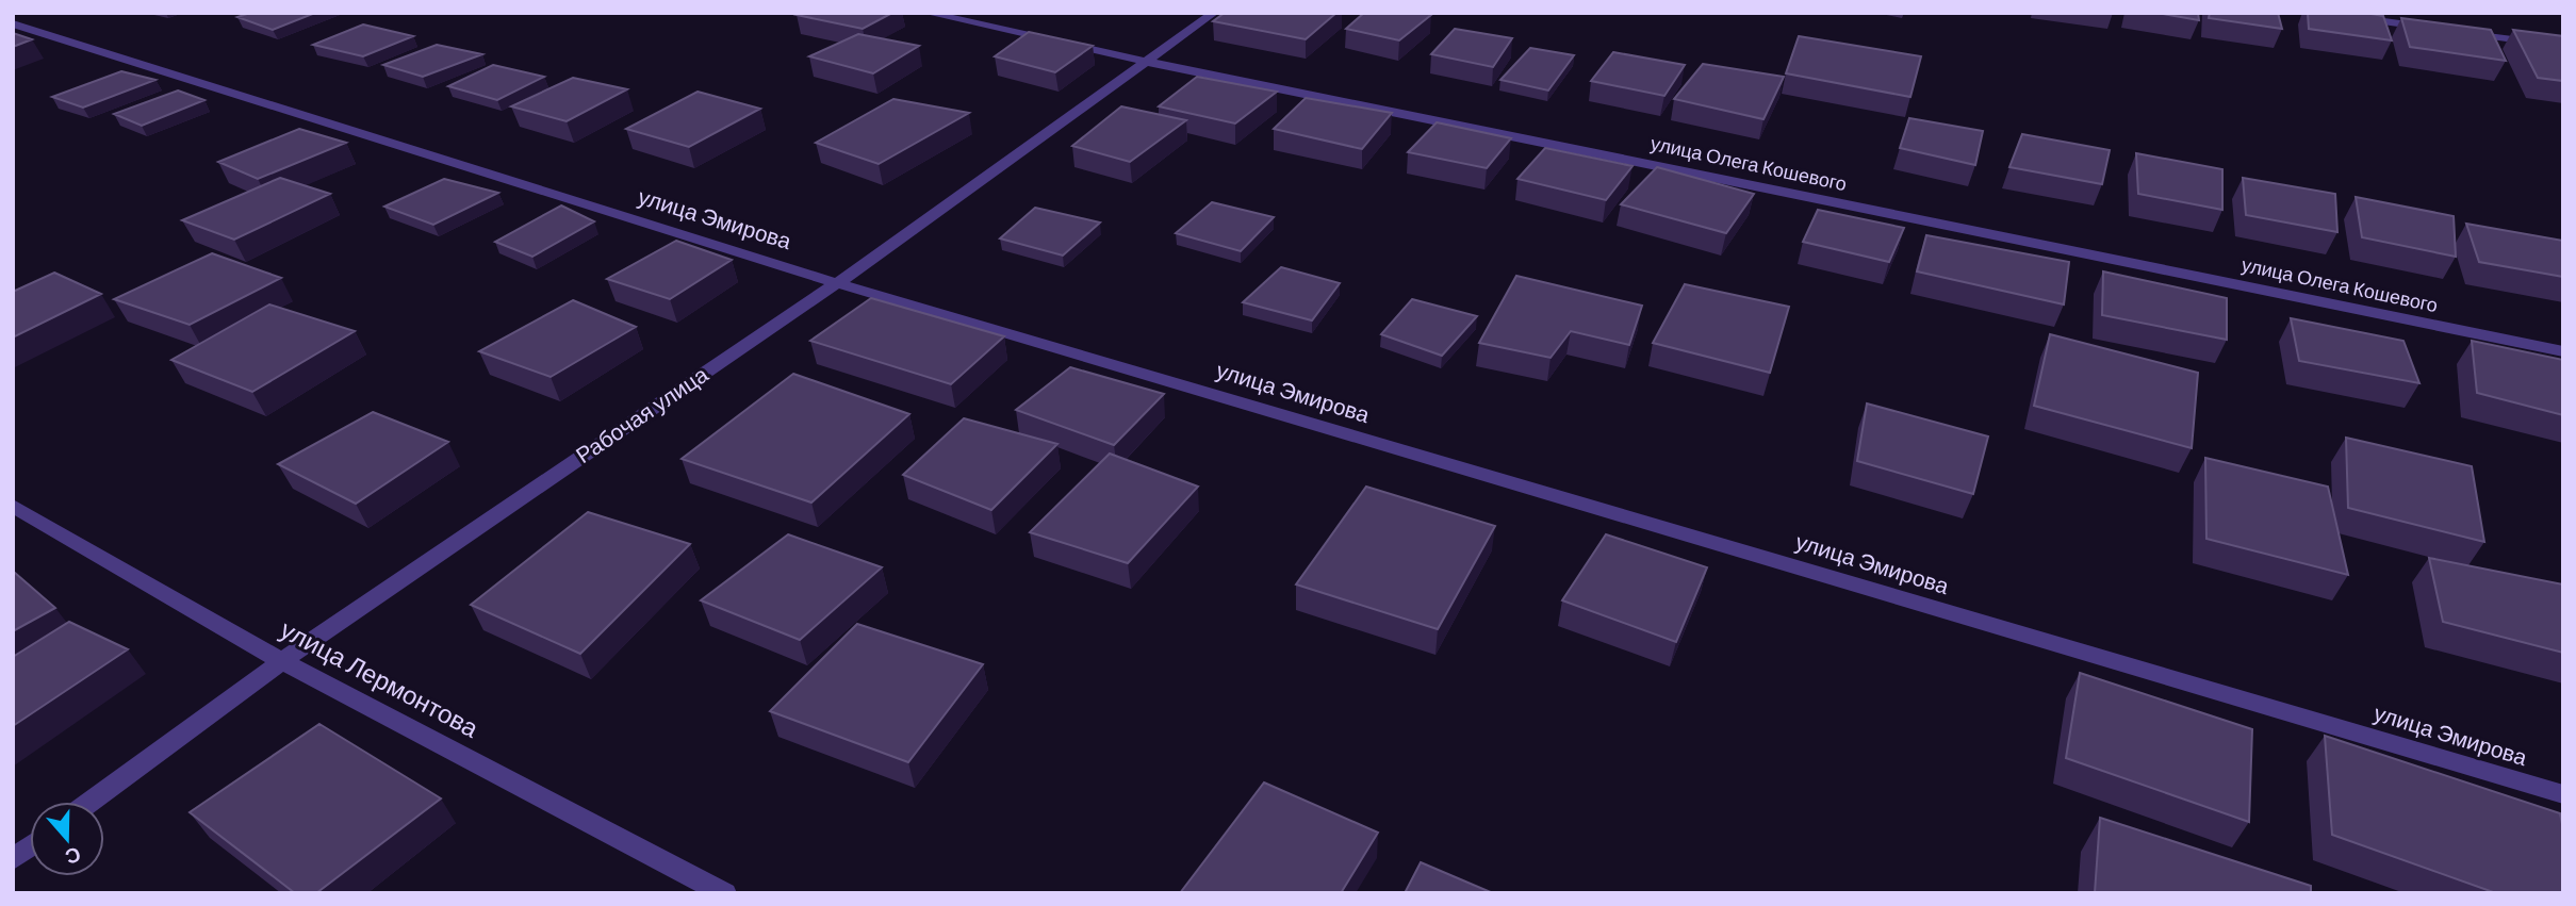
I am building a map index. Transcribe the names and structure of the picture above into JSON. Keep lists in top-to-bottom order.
{
  "streets": {
    "street": [
      "улица Олега Кошевого",
      "улица Эмирова",
      "Рабочая улица",
      "улица Лермонтова"
    ]
  },
  "crossings": [
    ["улица Олега Кошевого", "Рабочая улица"],
    ["улица Эмирова", "Рабочая улица"],
    ["Рабочая улица", "улица Лермонтова"]
  ],
  "north": "bottom"
}
